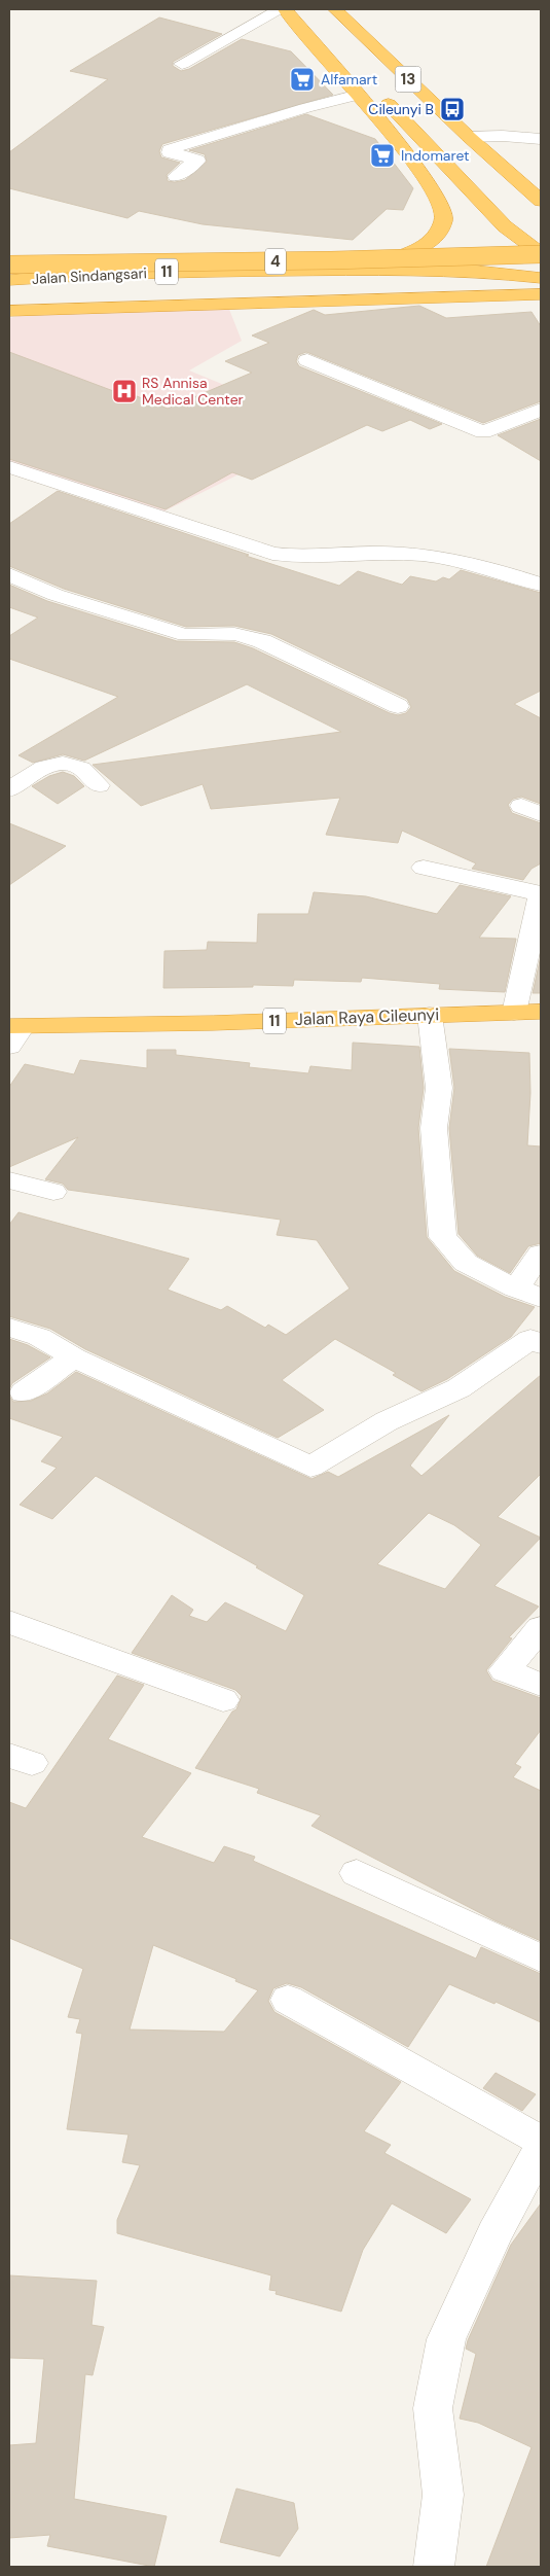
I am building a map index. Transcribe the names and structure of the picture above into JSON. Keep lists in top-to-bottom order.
{
  "streets": {
    "highway": [
      "13",
      "4",
      "11",
      "Jalan Sindangsari",
      "Jalan Raya Cileunyi"
    ]
  },
  "crossings": [
    ["4", "Jalan Sindangsari"],
    ["11", "Jalan Sindangsari"]
  ],
  "places": {
    "supermarket": ["Alfamart", "Indomaret"],
    "bus stop": ["Cileunyi B"],
    "hospital": ["RS Annisa Medical Center"]
  }
}
